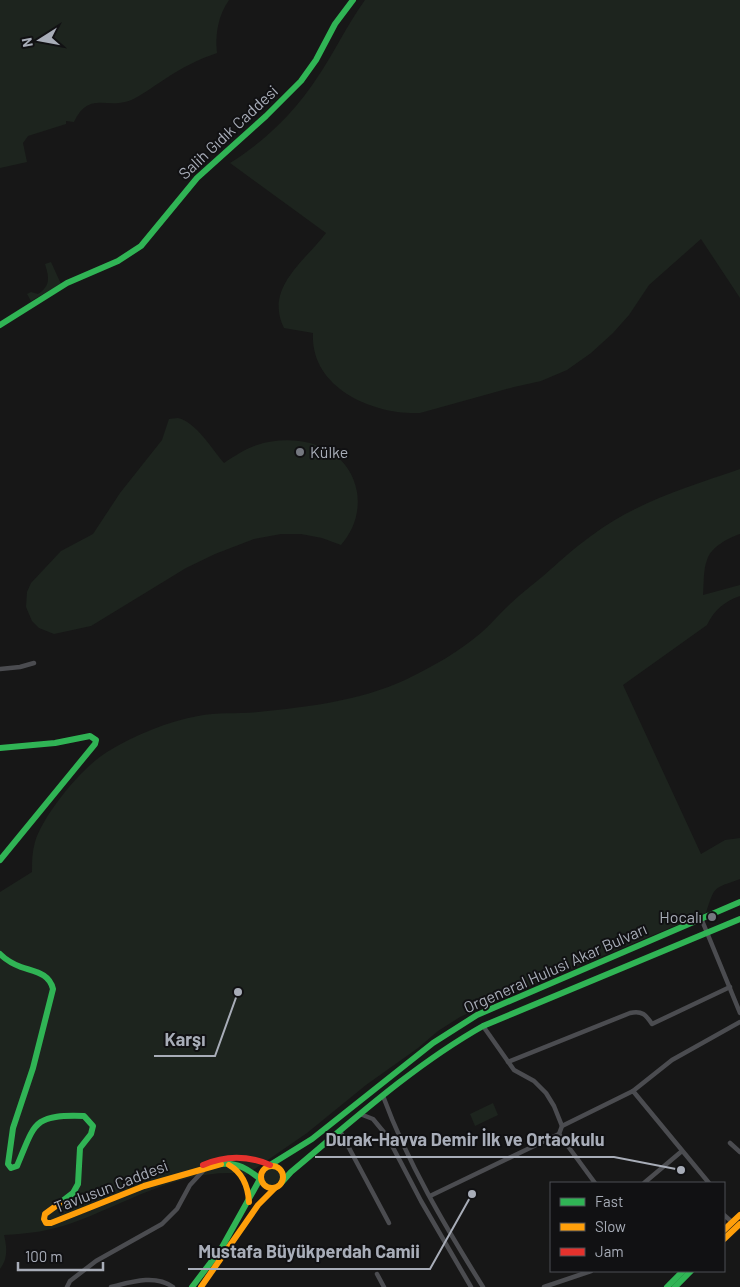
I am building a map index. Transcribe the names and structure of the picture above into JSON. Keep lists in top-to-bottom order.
{
  "streets": {
    "street": ["Salih Gıdık Caddesi", "Orgeneral Hulusi Akar Bulvarı", "Tavlusun Caddesi"]
  },
  "crossings": [
    ["Orgeneral Hulusi Akar Bulvarı", "Tavlusun Caddesi"]
  ],
  "places": [
    "Külke",
    "Hocalı",
    "Karşı",
    "Durak-Havva Demir İlk ve Ortaokulu",
    "Mustafa Büyükperdah Camii"
  ],
  "legend": ["Fast", "Slow", "Jam"],
  "scale_bar": "100 m",
  "north": "left"
}
